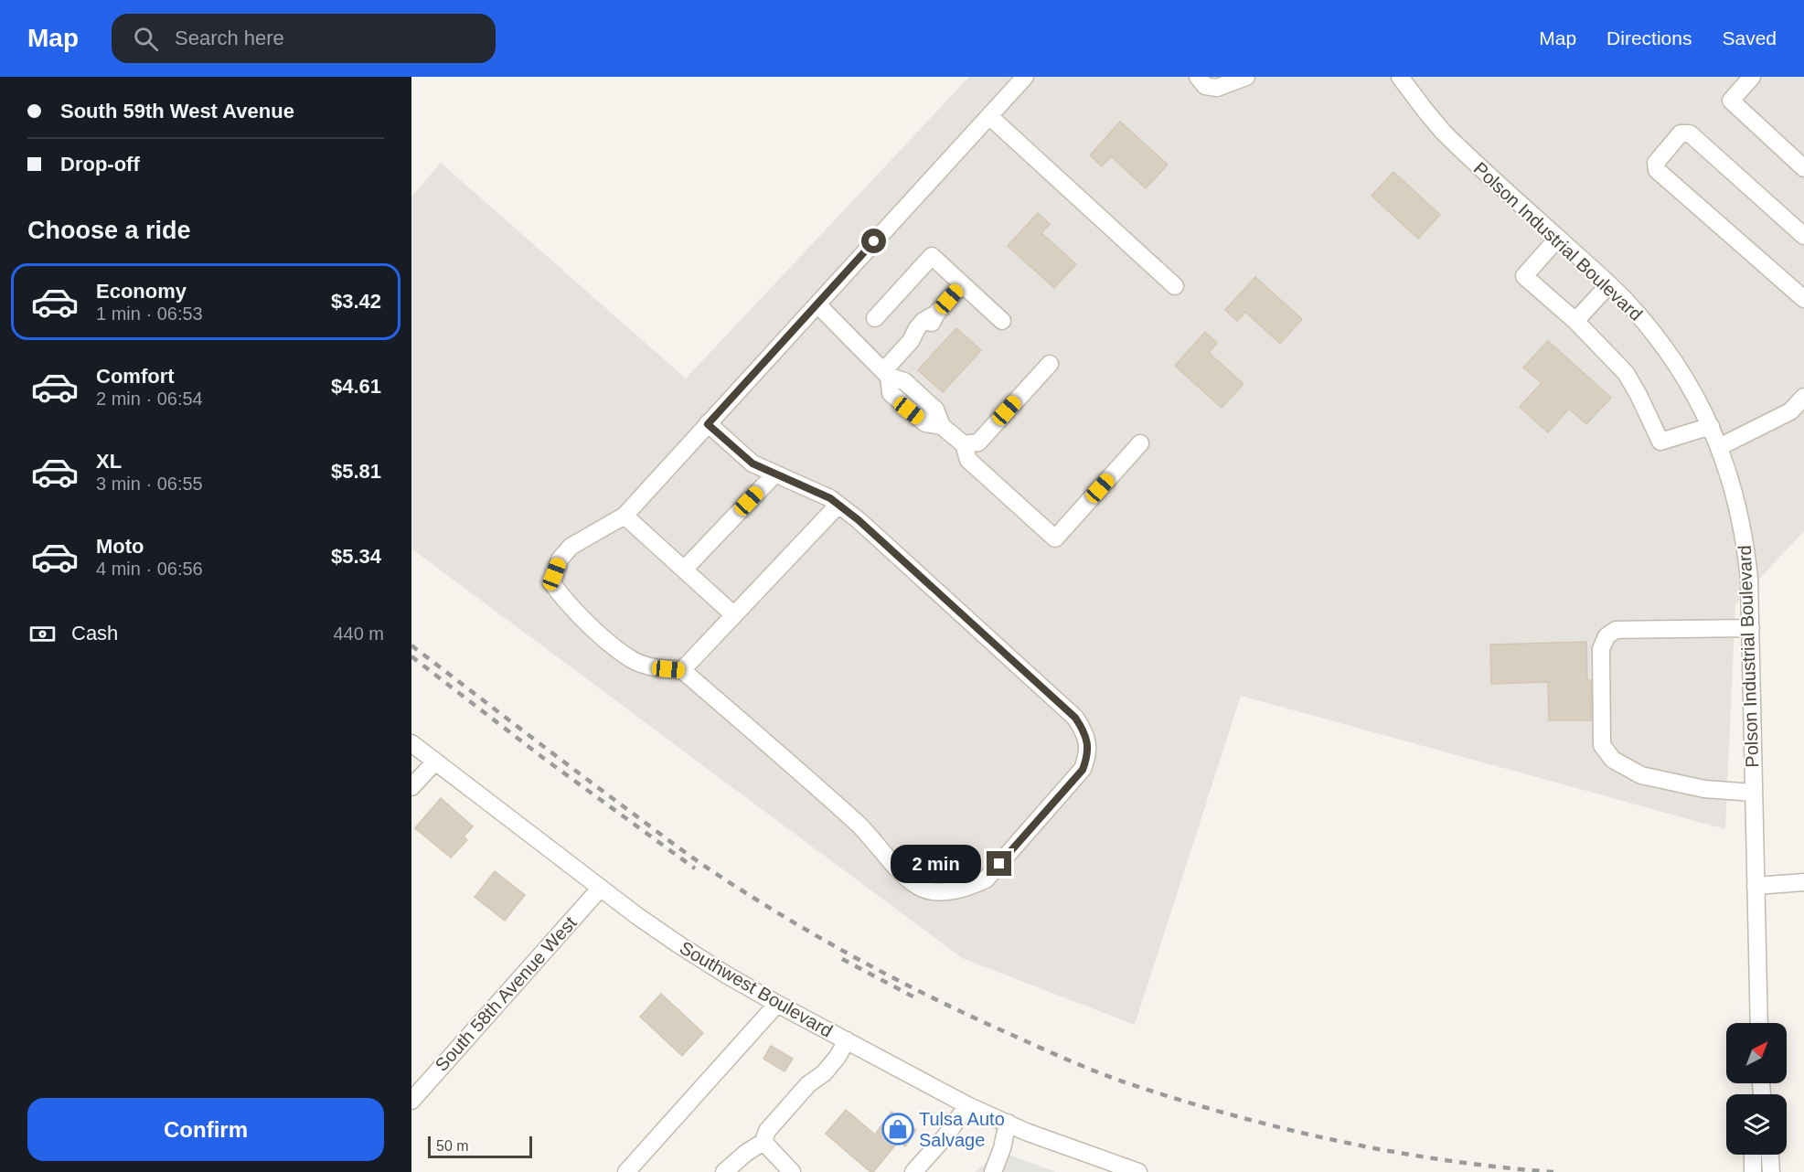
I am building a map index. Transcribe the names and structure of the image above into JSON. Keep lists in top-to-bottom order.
{
  "streets": {
    "street": ["Polson Industrial Boulevard", "Southwest Boulevard", "South 58th Avenue West"]
  },
  "crossings": [
    ["Southwest Boulevard", "South 58th Avenue West"]
  ],
  "places": {
    "shop": ["Tulsa Auto Salvage"]
  },
  "scale_bar": "50 m",
  "north": "top right",
  "page": {
    "header": "Map",
    "search": "Search here",
    "nav": ["Map", "Directions", "Saved"],
    "banner": ["South 59th West Avenue", "Drop-off"],
    "heading": "Choose a ride",
    "list": [
      {
        "name": "Economy",
        "note": "1 min · 06:53",
        "value": "$3.42"
      },
      {
        "name": "Comfort",
        "note": "2 min · 06:54",
        "value": "$4.61"
      },
      {
        "name": "XL",
        "note": "3 min · 06:55",
        "value": "$5.81"
      },
      {
        "name": "Moto",
        "note": "4 min · 06:56",
        "value": "$5.34"
      }
    ],
    "pay": ["Cash", "440 m"],
    "bubble": "2 min",
    "buttons": "Confirm",
    "scale": "50 m"
  }
}
